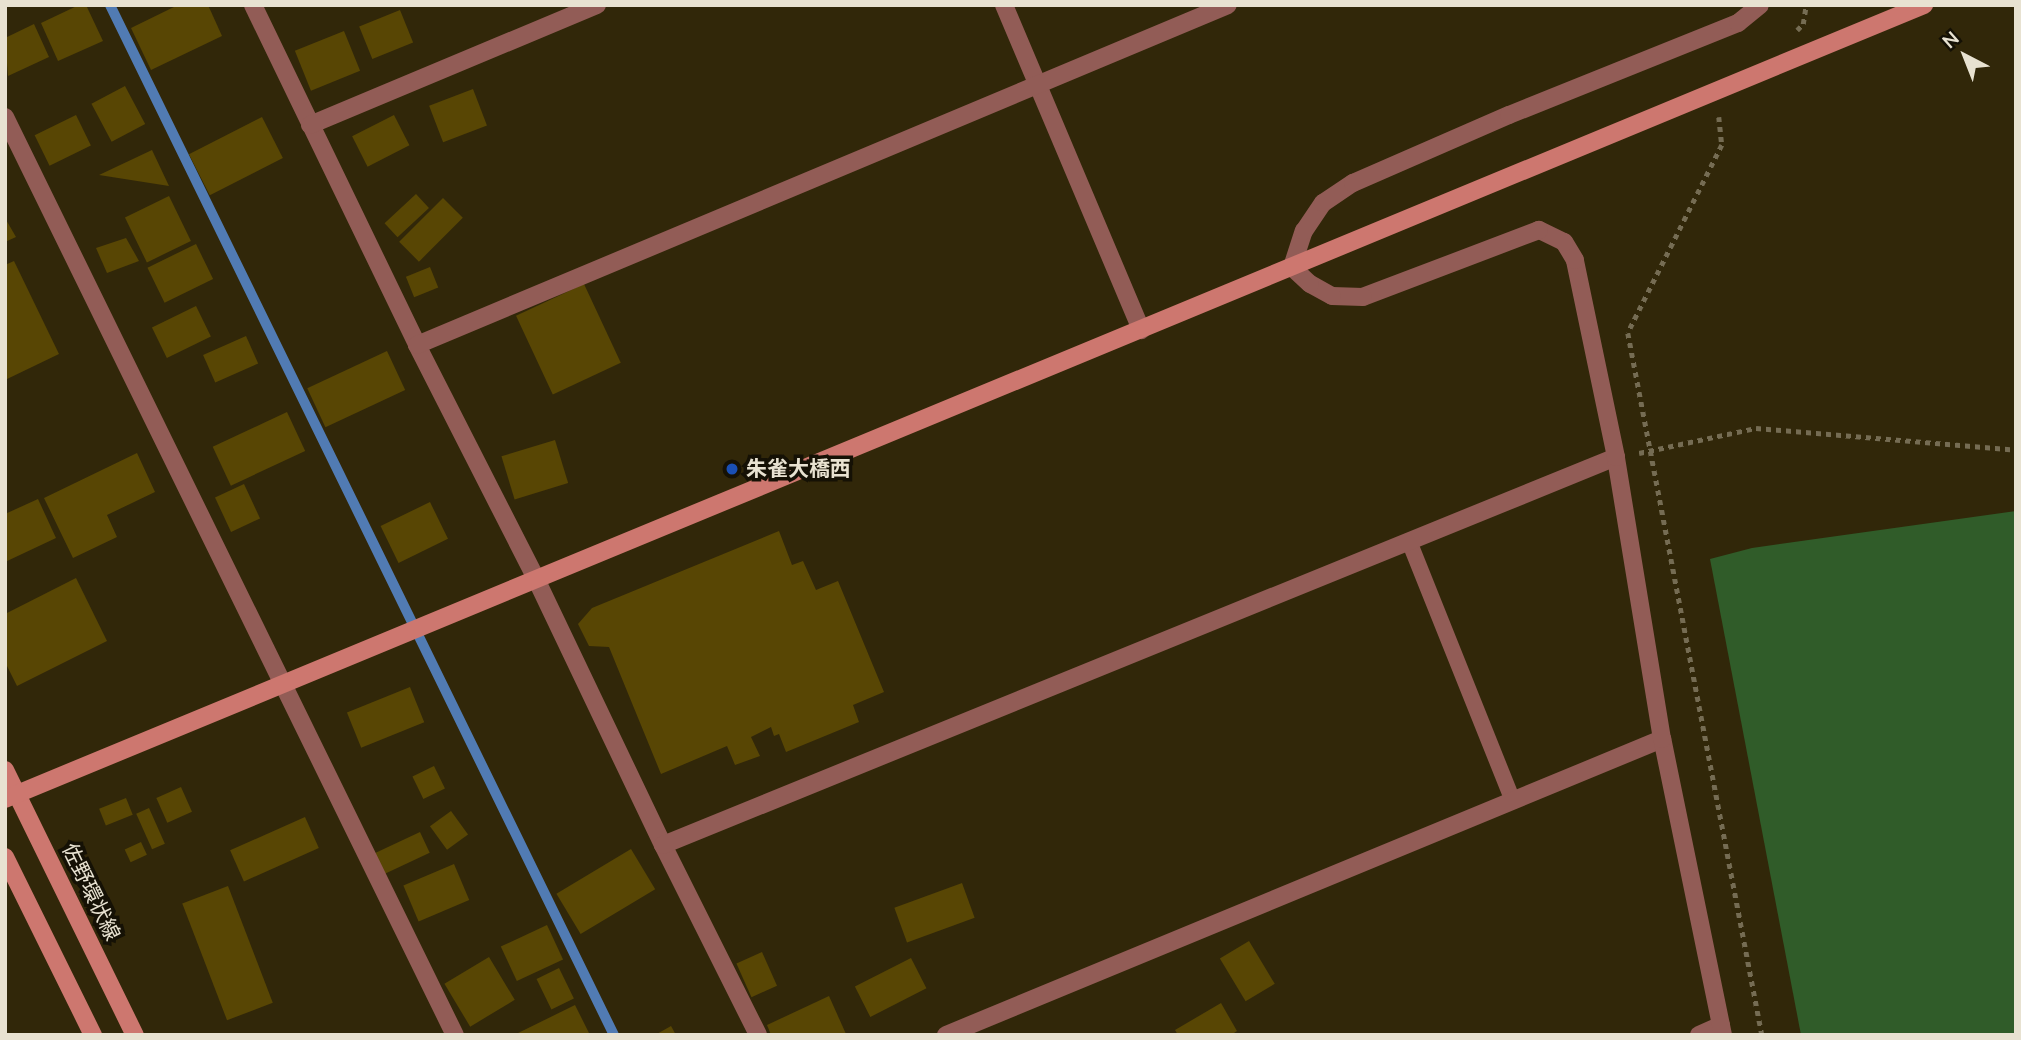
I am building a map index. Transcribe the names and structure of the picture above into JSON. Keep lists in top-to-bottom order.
{
  "streets": {
    "street": ["佐野環状線"]
  },
  "places": ["朱雀大橋西"],
  "north": "top left"
}
